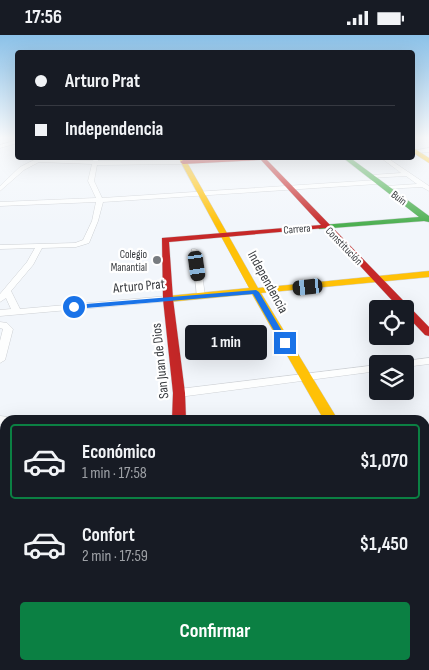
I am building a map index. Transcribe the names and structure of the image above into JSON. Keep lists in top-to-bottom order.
{
  "streets": {
    "street": [
      "Buin",
      "Carrera",
      "Constitución",
      "Independencia",
      "Arturo Prat",
      "San Juan de Dios"
    ]
  },
  "crossings": [
    ["Buin", "Carrera"],
    ["Carrera", "Constitución"],
    ["Carrera", "Independencia"],
    ["Carrera", "San Juan de Dios"],
    ["Constitución", "Arturo Prat"],
    ["Independencia", "Arturo Prat"],
    ["Arturo Prat", "San Juan de Dios"]
  ],
  "places": ["Colegio Manantial"],
  "page": {
    "status": "17:56",
    "banner": ["Arturo Prat", "Independencia"],
    "bubble": "1 min",
    "list": [
      {
        "name": "Económico",
        "note": "1 min · 17:58",
        "value": "$1,070"
      },
      {
        "name": "Confort",
        "note": "2 min · 17:59",
        "value": "$1,450"
      }
    ],
    "buttons": "Confirmar"
  }
}
